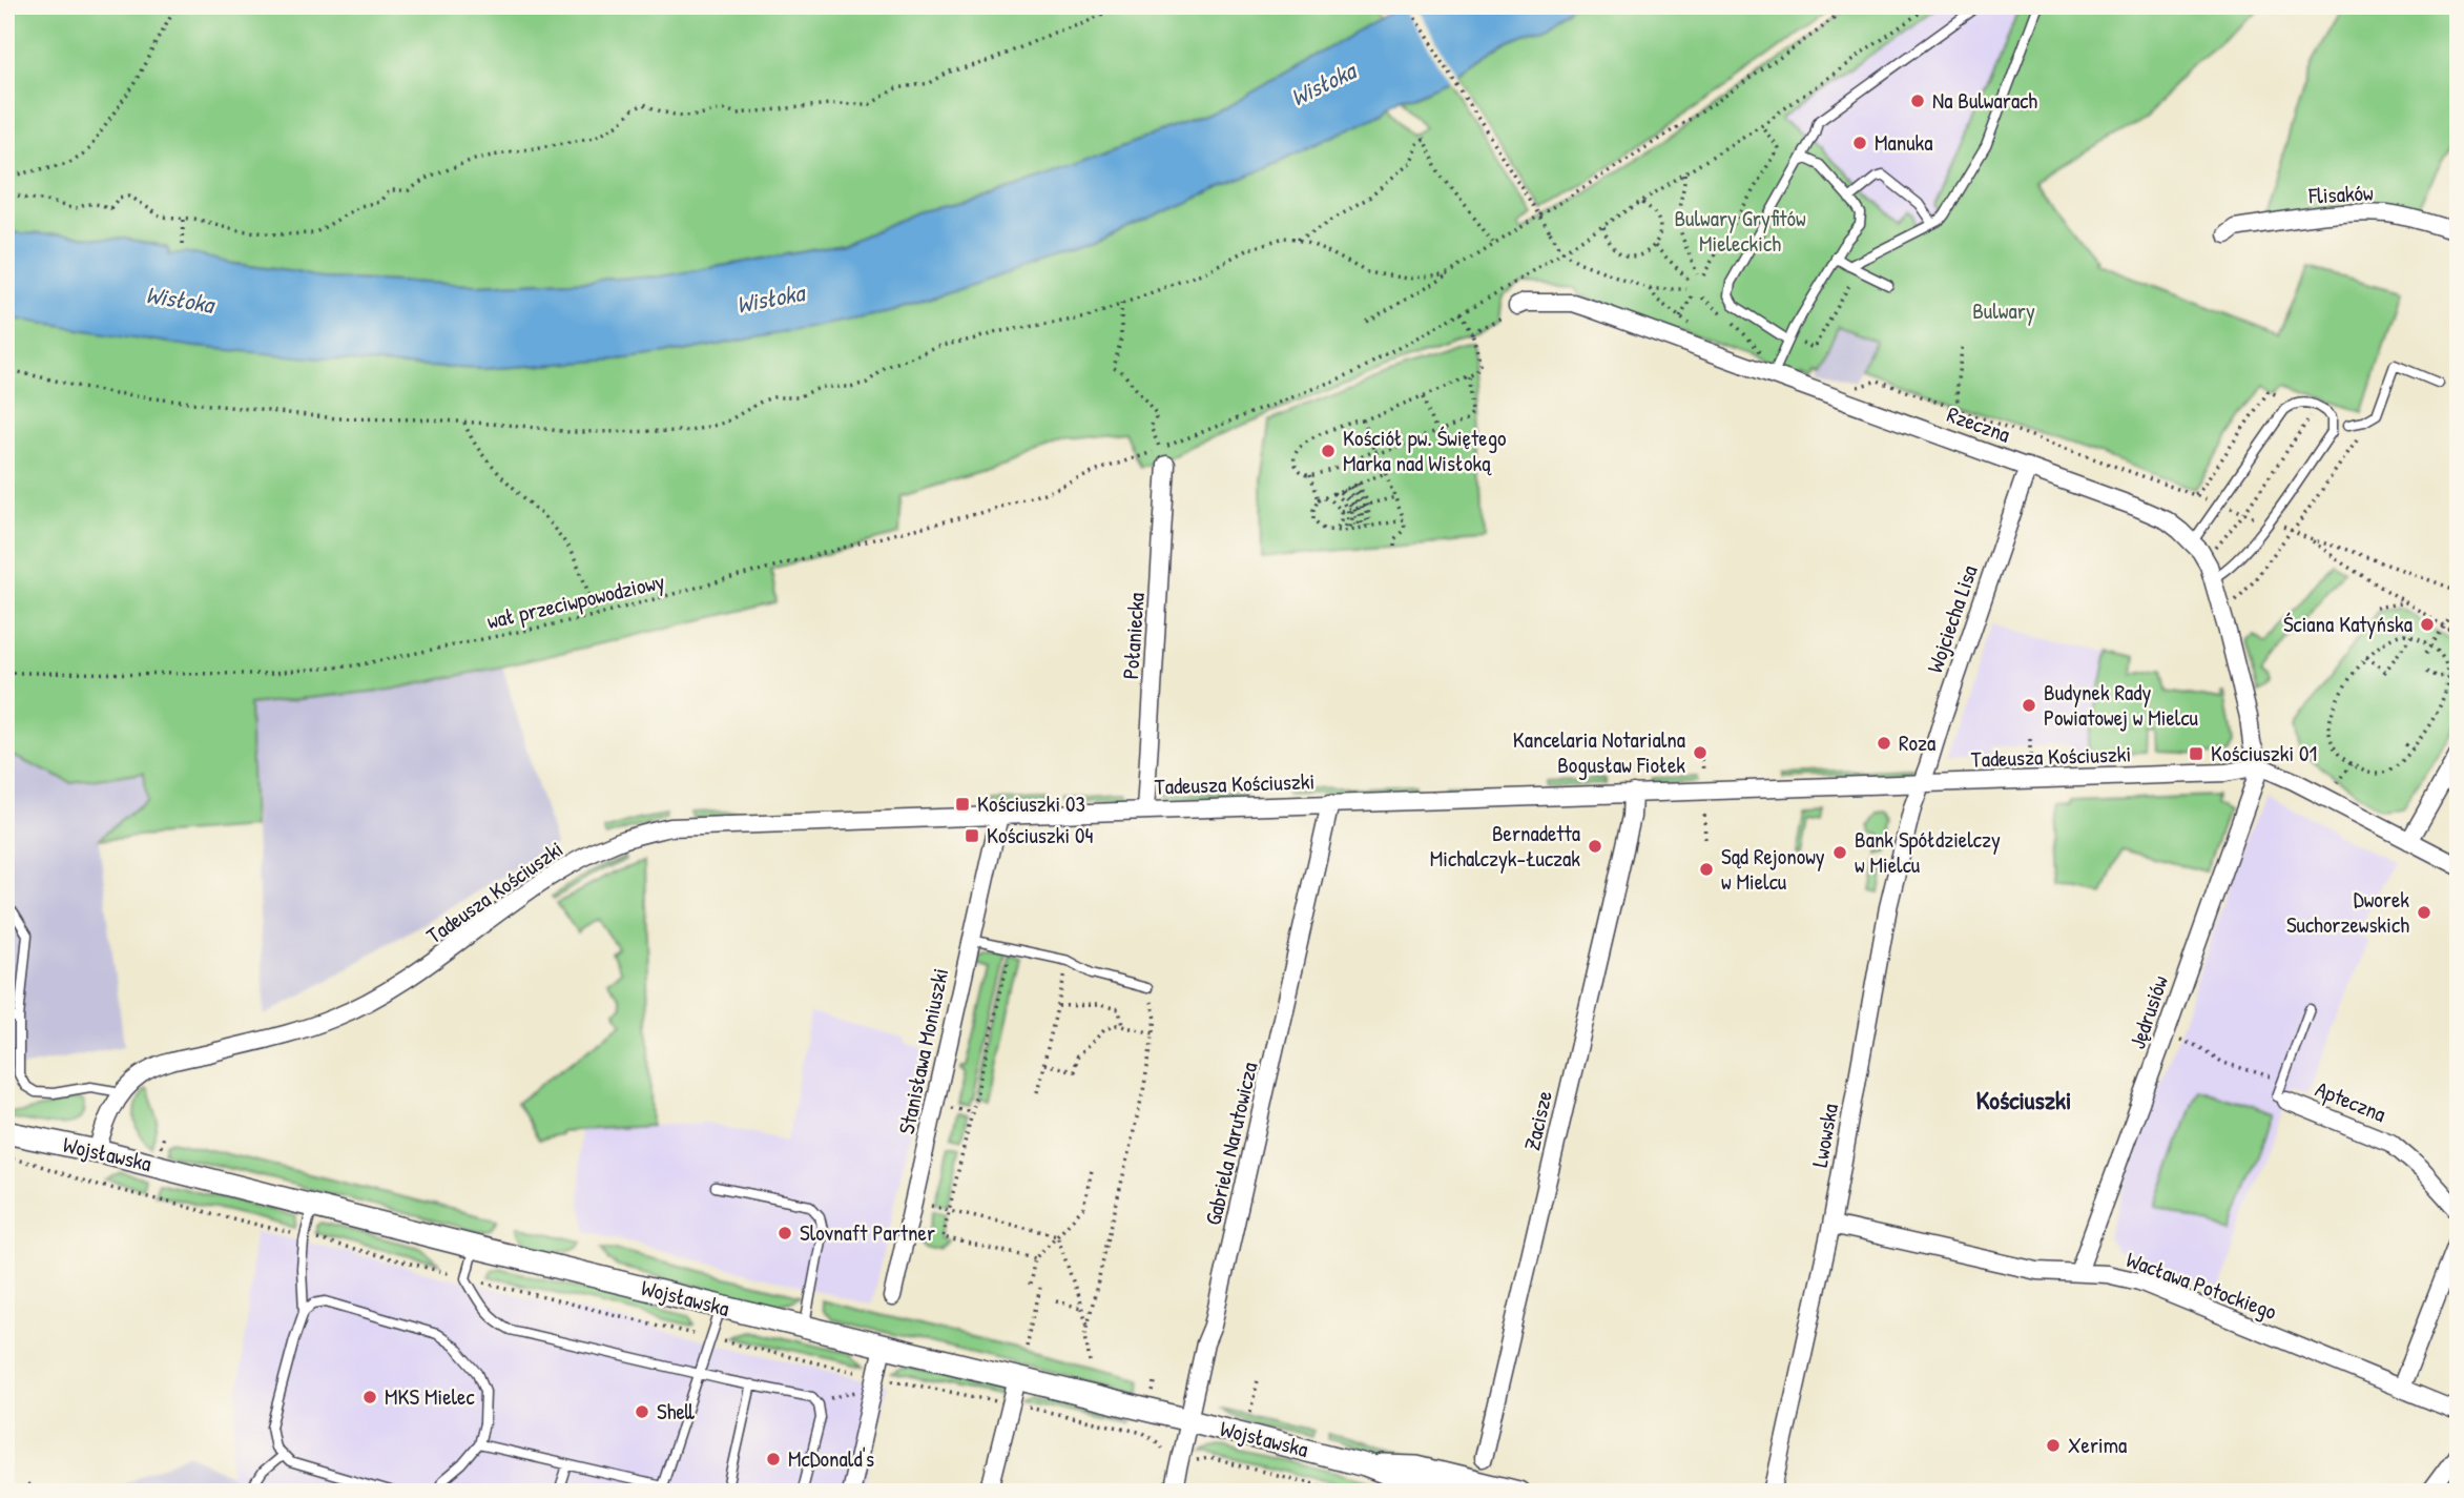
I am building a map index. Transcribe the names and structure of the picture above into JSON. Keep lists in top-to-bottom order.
{
  "streets": {
    "street": [
      "Flisaków",
      "Rzeczna",
      "Wojciecha Lisa",
      "Połaniecka",
      "Tadeusza Kościuszki",
      "Jędrusiów",
      "Stanisława Moniuszki",
      "Apteczna",
      "Zacisze",
      "Lwowska",
      "Gabriela Narutowicza",
      "Wojsławska",
      "Wacława Potockiego"
    ],
    "path": ["wał przeciwpowodziowy"]
  },
  "crossings": [
    ["Rzeczna", "Wojciecha Lisa"],
    ["Rzeczna", "Tadeusza Kościuszki"],
    ["Rzeczna", "Jędrusiów"],
    ["wał przeciwpowodziowy", "Połaniecka"],
    ["Wojciecha Lisa", "Tadeusza Kościuszki"],
    ["Wojciecha Lisa", "Lwowska"],
    ["Połaniecka", "Tadeusza Kościuszki"],
    ["Tadeusza Kościuszki", "Jędrusiów"],
    ["Tadeusza Kościuszki", "Stanisława Moniuszki"],
    ["Tadeusza Kościuszki", "Zacisze"],
    ["Tadeusza Kościuszki", "Lwowska"],
    ["Tadeusza Kościuszki", "Gabriela Narutowicza"],
    ["Tadeusza Kościuszki", "Wojsławska"],
    ["Jędrusiów", "Wacława Potockiego"],
    ["Lwowska", "Wacława Potockiego"],
    ["Gabriela Narutowicza", "Wojsławska"]
  ],
  "districts": ["Kościuszki"],
  "water": ["Wisłoka"],
  "parks": ["Bulwary Gryfitów Mieleckich", "Bulwary"],
  "places": {
    "other": [
      "Na Bulwarach",
      "Manuka",
      "Kościół pw. Świętego Marka nad Wisłoką",
      "Ściana Katyńska",
      "Budynek Rady Powiatowej w Mielcu",
      "Roza",
      "Kancelaria Notarialna Bogusław Fiołek",
      "Bernadetta Michalczyk-Łuczak",
      "Bank Spółdzielczy w Mielcu",
      "Sąd Rejonowy w Mielcu",
      "Dworek Suchorzewskich",
      "Slovnaft Partner",
      "MKS Mielec",
      "Shell",
      "Xerima",
      "McDonald's"
    ],
    "transit": ["Kościuszki 01", "Kościuszki 03", "Kościuszki 04"]
  }
}
